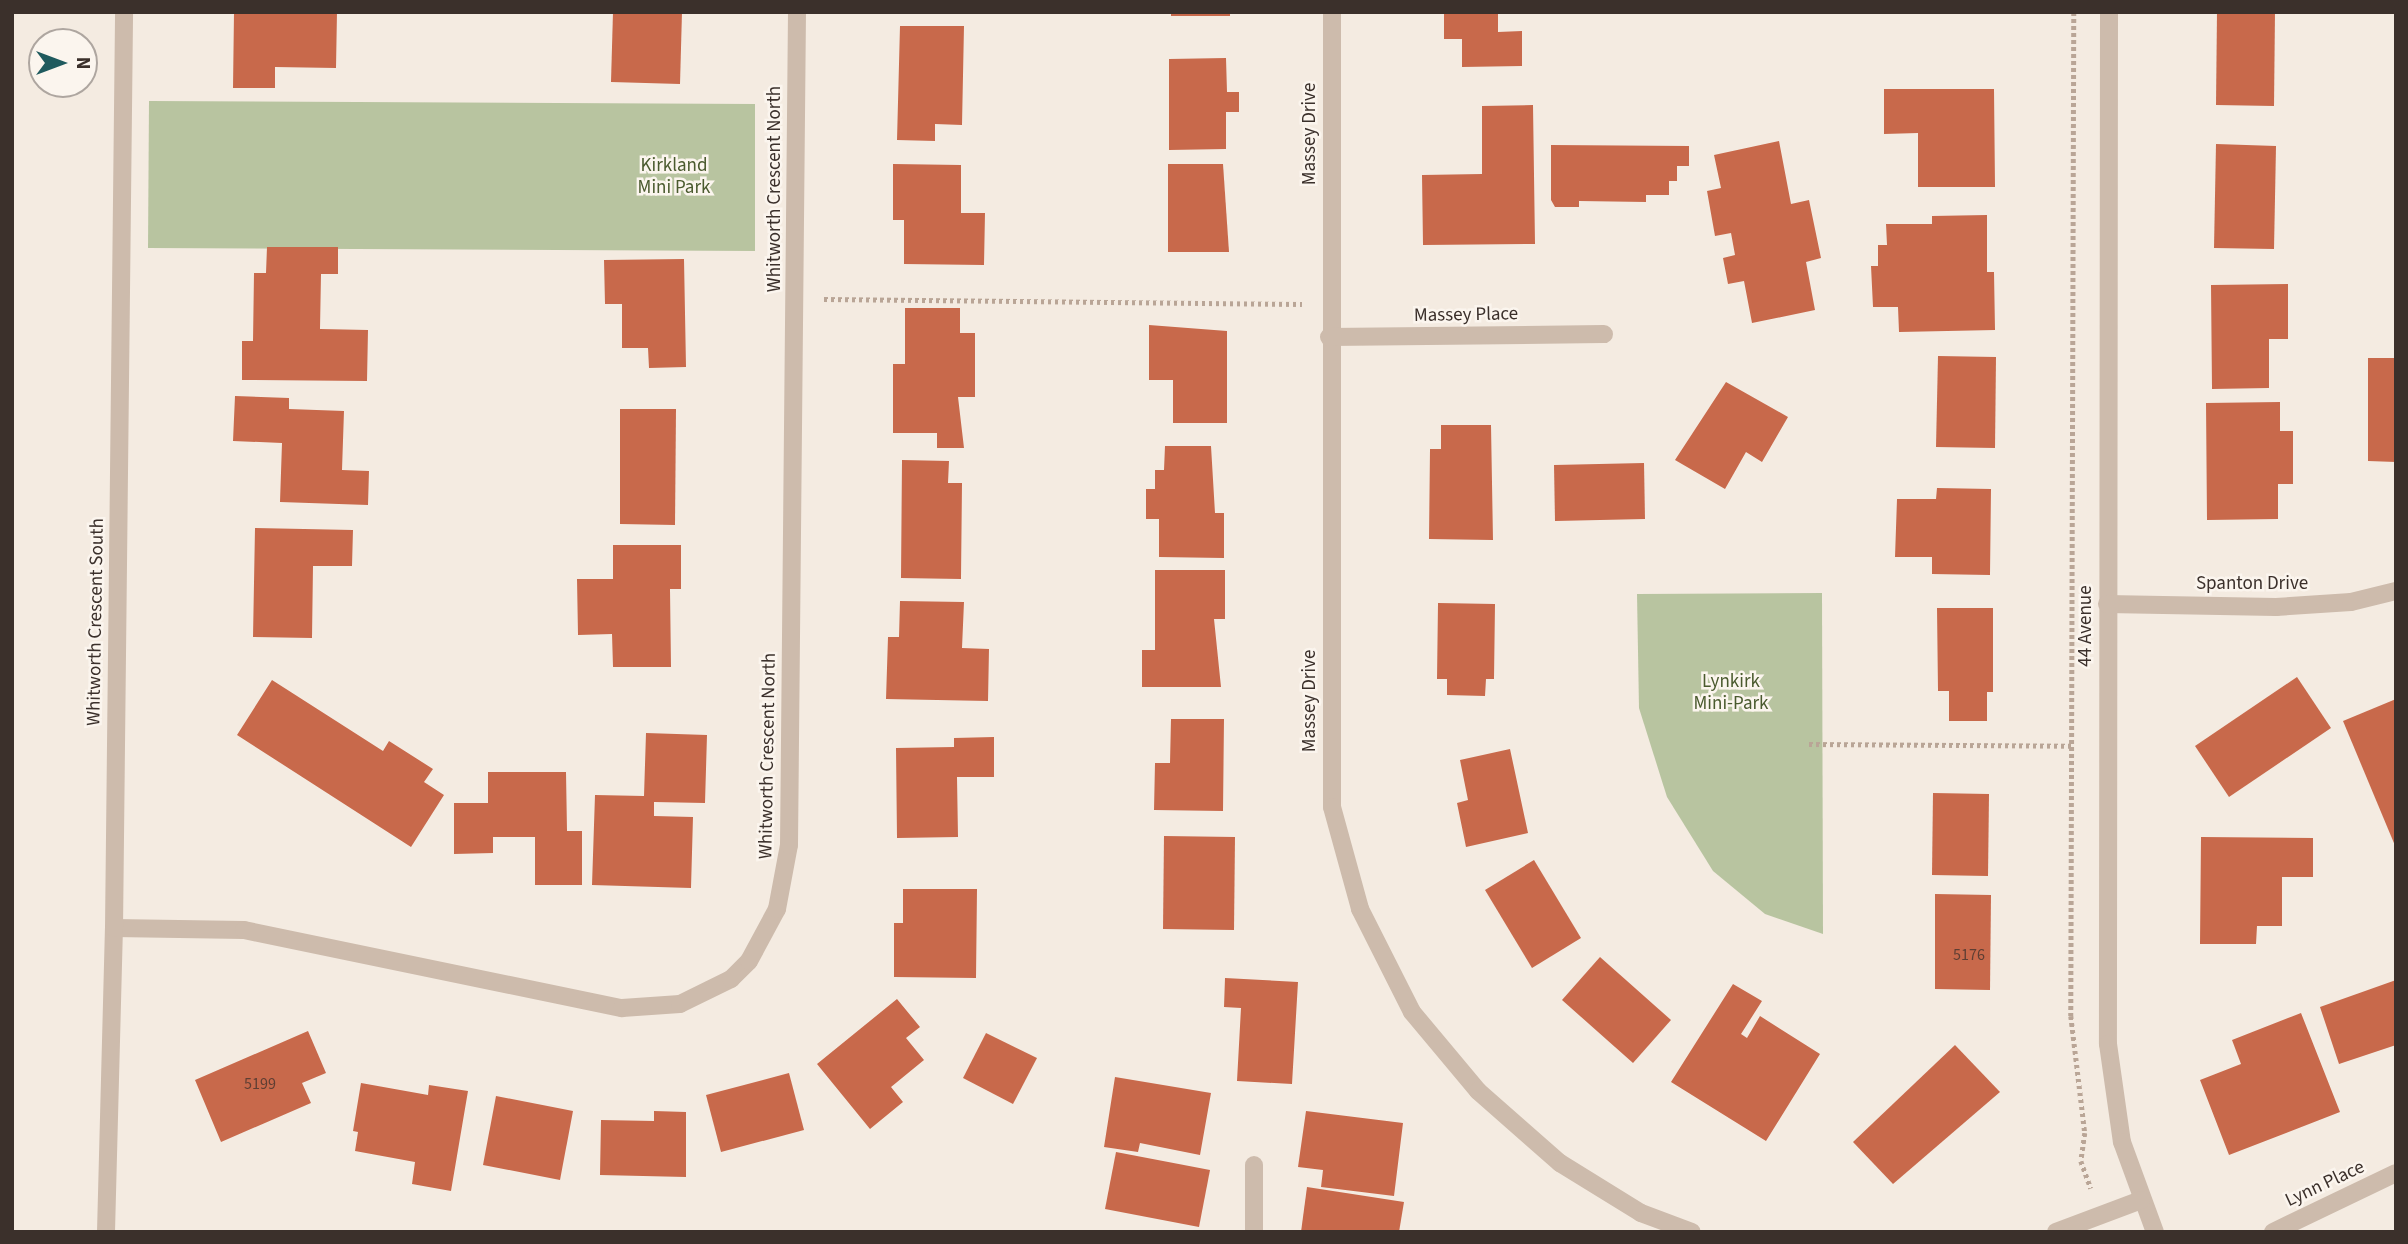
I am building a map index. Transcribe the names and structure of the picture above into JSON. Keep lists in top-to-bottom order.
{
  "streets": {
    "street": [
      "Massey Drive",
      "Whitworth Crescent North",
      "Massey Place",
      "Spanton Drive",
      "Whitworth Crescent South",
      "44 Avenue",
      "Lynn Place"
    ]
  },
  "crossings": [
    ["Massey Drive", "Massey Place"],
    ["Whitworth Crescent North", "Whitworth Crescent South"],
    ["Spanton Drive", "44 Avenue"]
  ],
  "parks": ["Kirkland Mini Park", "Lynkirk Mini-Park"],
  "house_numbers": ["5176", "5199"],
  "north": "right"
}
